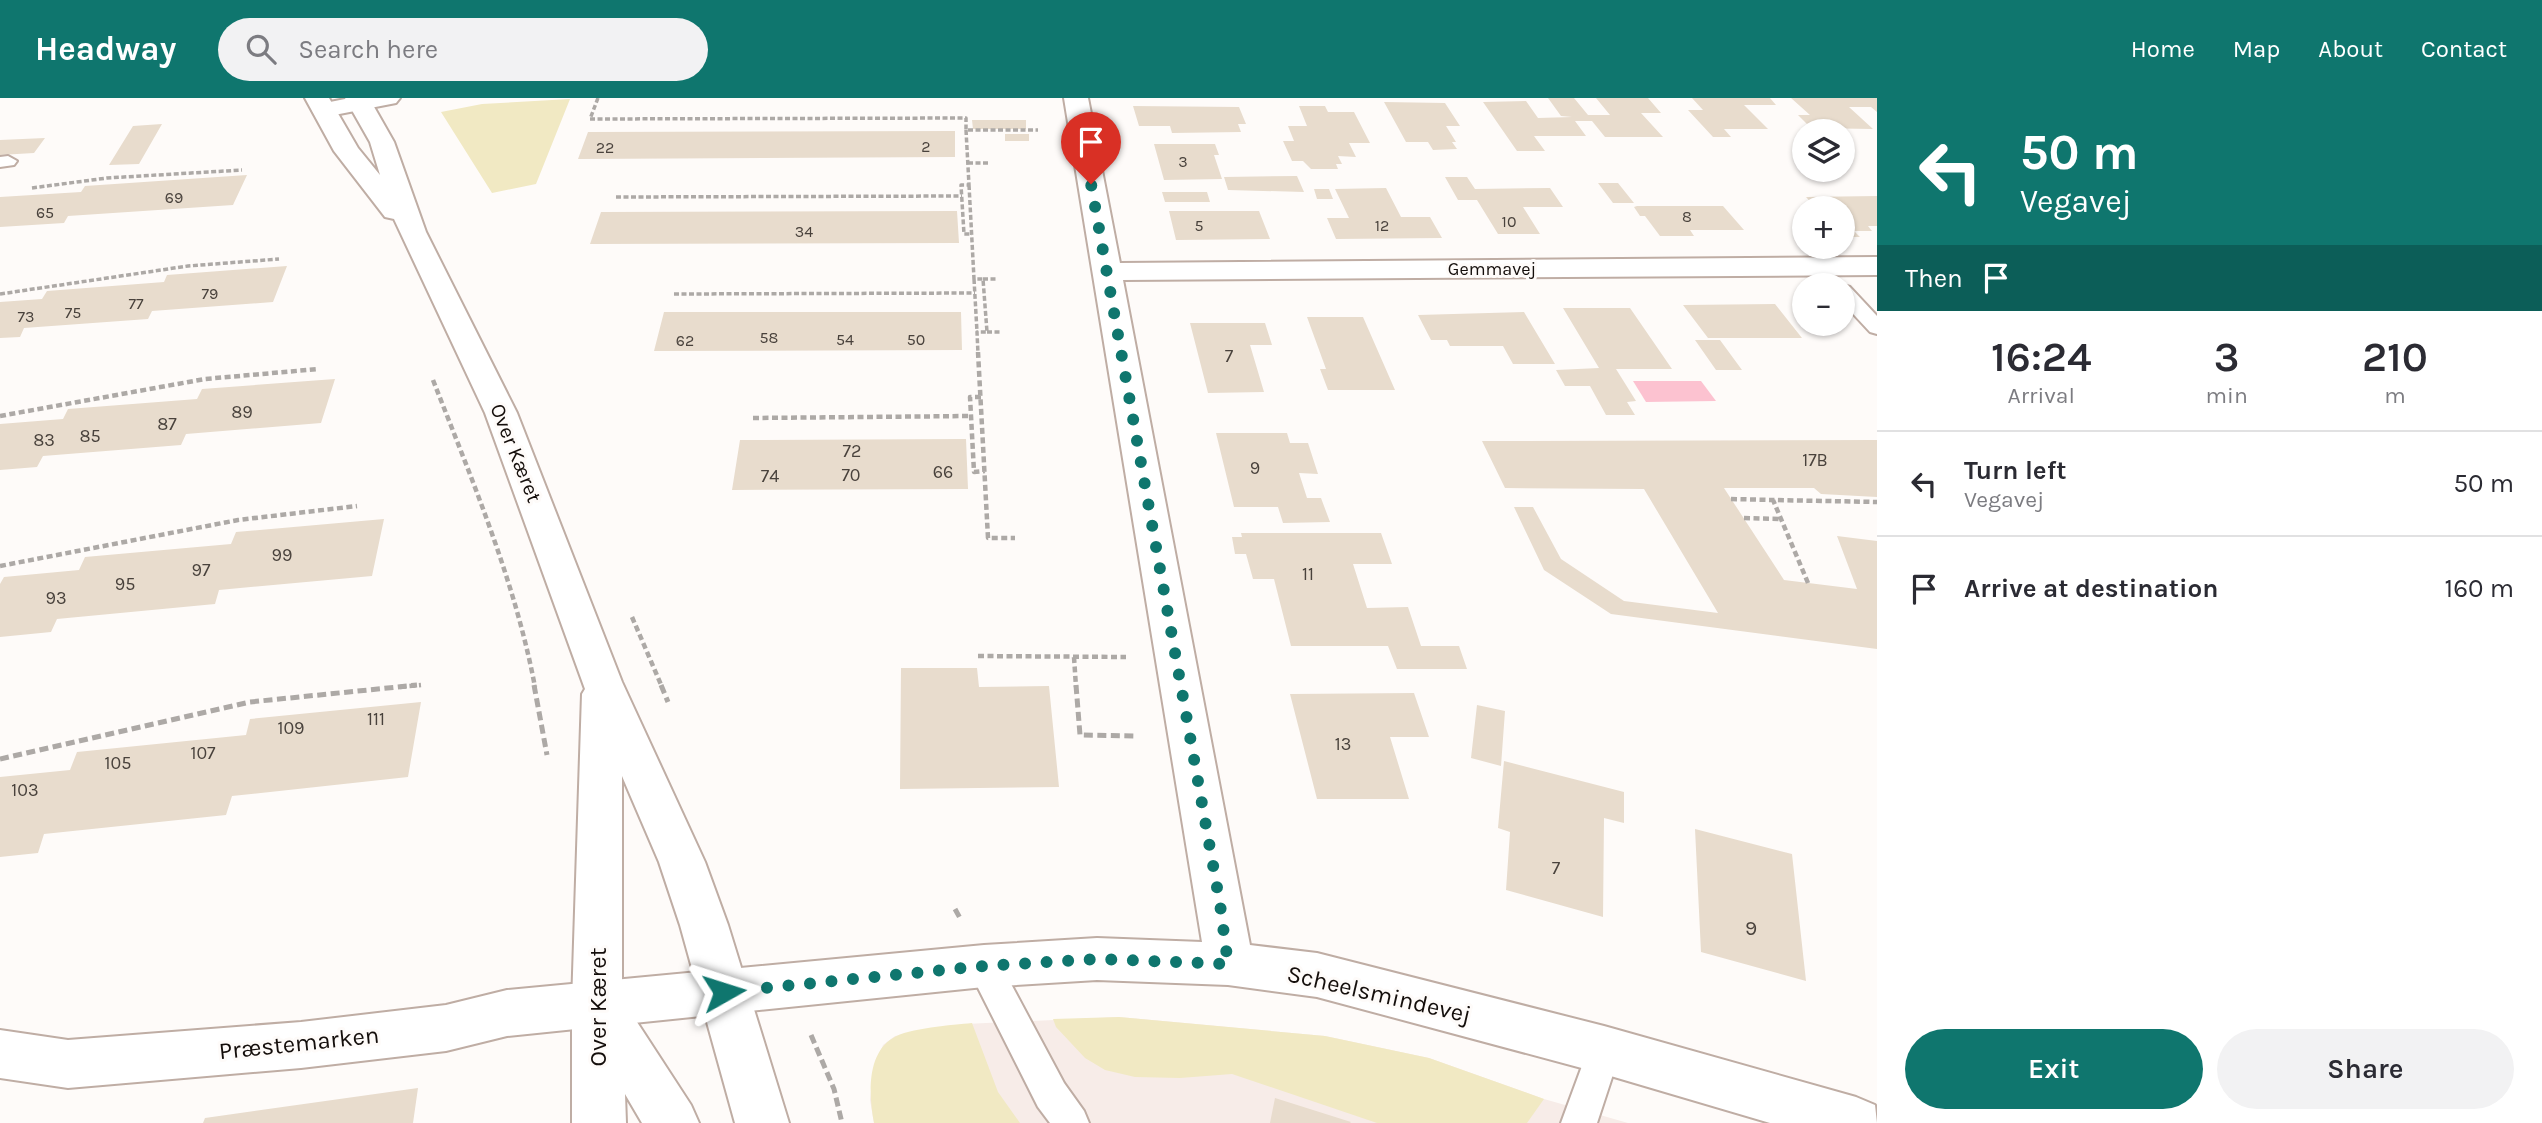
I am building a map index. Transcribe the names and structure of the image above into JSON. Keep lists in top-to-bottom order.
{
  "streets": {
    "street": [
      "Gemmavej",
      "Over Kæret",
      "Scheelsmindevej",
      "Præstemarken"
    ]
  },
  "crossings": [
    ["Over Kæret", "Scheelsmindevej"],
    ["Over Kæret", "Præstemarken"],
    ["Scheelsmindevej", "Præstemarken"]
  ],
  "house_numbers": [
    "2",
    "22",
    "3",
    "69",
    "65",
    "8",
    "10",
    "5",
    "12",
    "34",
    "79",
    "77",
    "75",
    "73",
    "58",
    "54",
    "50",
    "62",
    "7",
    "89",
    "87",
    "85",
    "83",
    "72",
    "17B",
    "9",
    "66",
    "70",
    "74",
    "99",
    "97",
    "11",
    "95",
    "93",
    "111",
    "109",
    "13",
    "107",
    "105",
    "103",
    "7",
    "9"
  ],
  "page": {
    "header": "Headway",
    "search": "Search here",
    "nav": [
      "Home",
      "Map",
      "About",
      "Contact"
    ],
    "turn": ["50 m", "Vegavej"],
    "map_buttons": ["+", "−"],
    "then": "Then",
    "eta": [
      "16:24",
      "Arrival",
      "3",
      "min",
      "210",
      "m"
    ],
    "list": [
      {
        "name": "Turn left",
        "note": "Vegavej",
        "value": "50 m"
      },
      {
        "name": "Arrive at destination",
        "value": "160 m"
      }
    ],
    "buttons": ["Exit", "Share"]
  }
}
